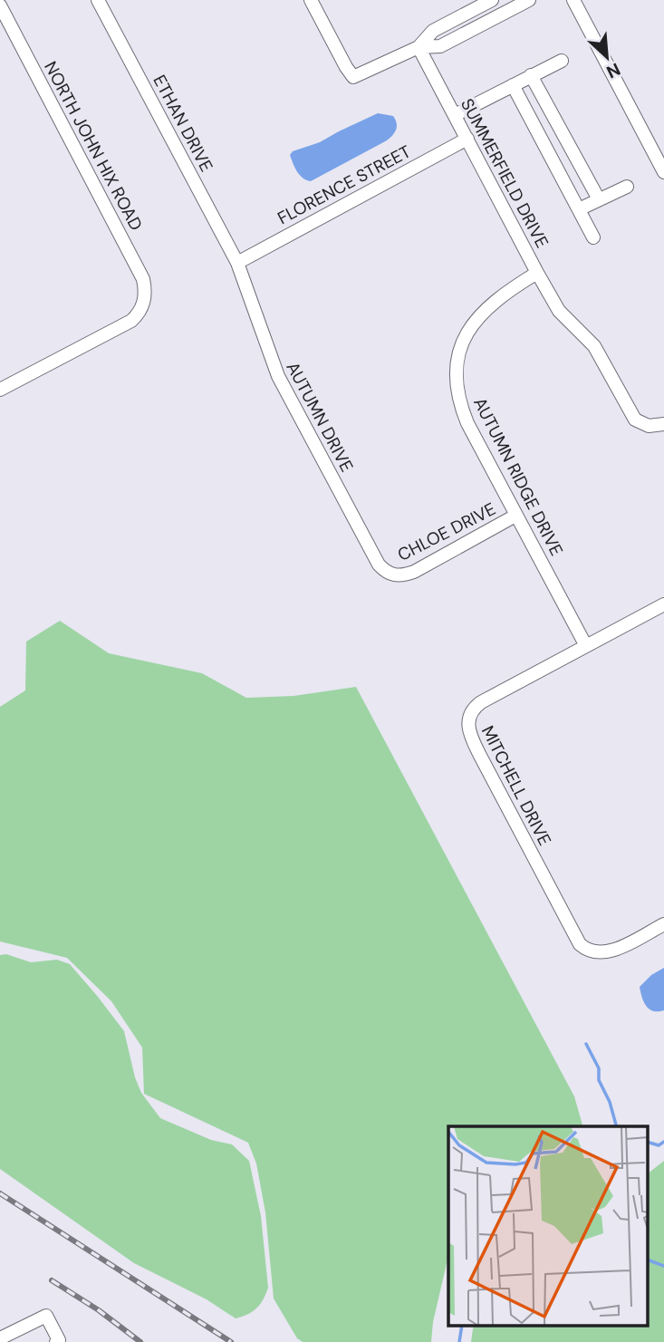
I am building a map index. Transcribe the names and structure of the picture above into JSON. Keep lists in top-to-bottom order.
{
  "streets": {
    "street": [
      "ETHAN DRIVE",
      "NORTH JOHN HIX ROAD",
      "SUMMERFIELD DRIVE",
      "FLORENCE STREET",
      "AUTUMN DRIVE",
      "AUTUMN RIDGE DRIVE",
      "CHLOE DRIVE",
      "MITCHELL DRIVE"
    ]
  },
  "crossings": [
    ["ETHAN DRIVE", "FLORENCE STREET"],
    ["ETHAN DRIVE", "AUTUMN DRIVE"],
    ["SUMMERFIELD DRIVE", "FLORENCE STREET"],
    ["SUMMERFIELD DRIVE", "AUTUMN RIDGE DRIVE"],
    ["FLORENCE STREET", "AUTUMN DRIVE"],
    ["AUTUMN DRIVE", "CHLOE DRIVE"],
    ["AUTUMN RIDGE DRIVE", "CHLOE DRIVE"],
    ["AUTUMN RIDGE DRIVE", "MITCHELL DRIVE"]
  ],
  "north": "bottom right"
}
